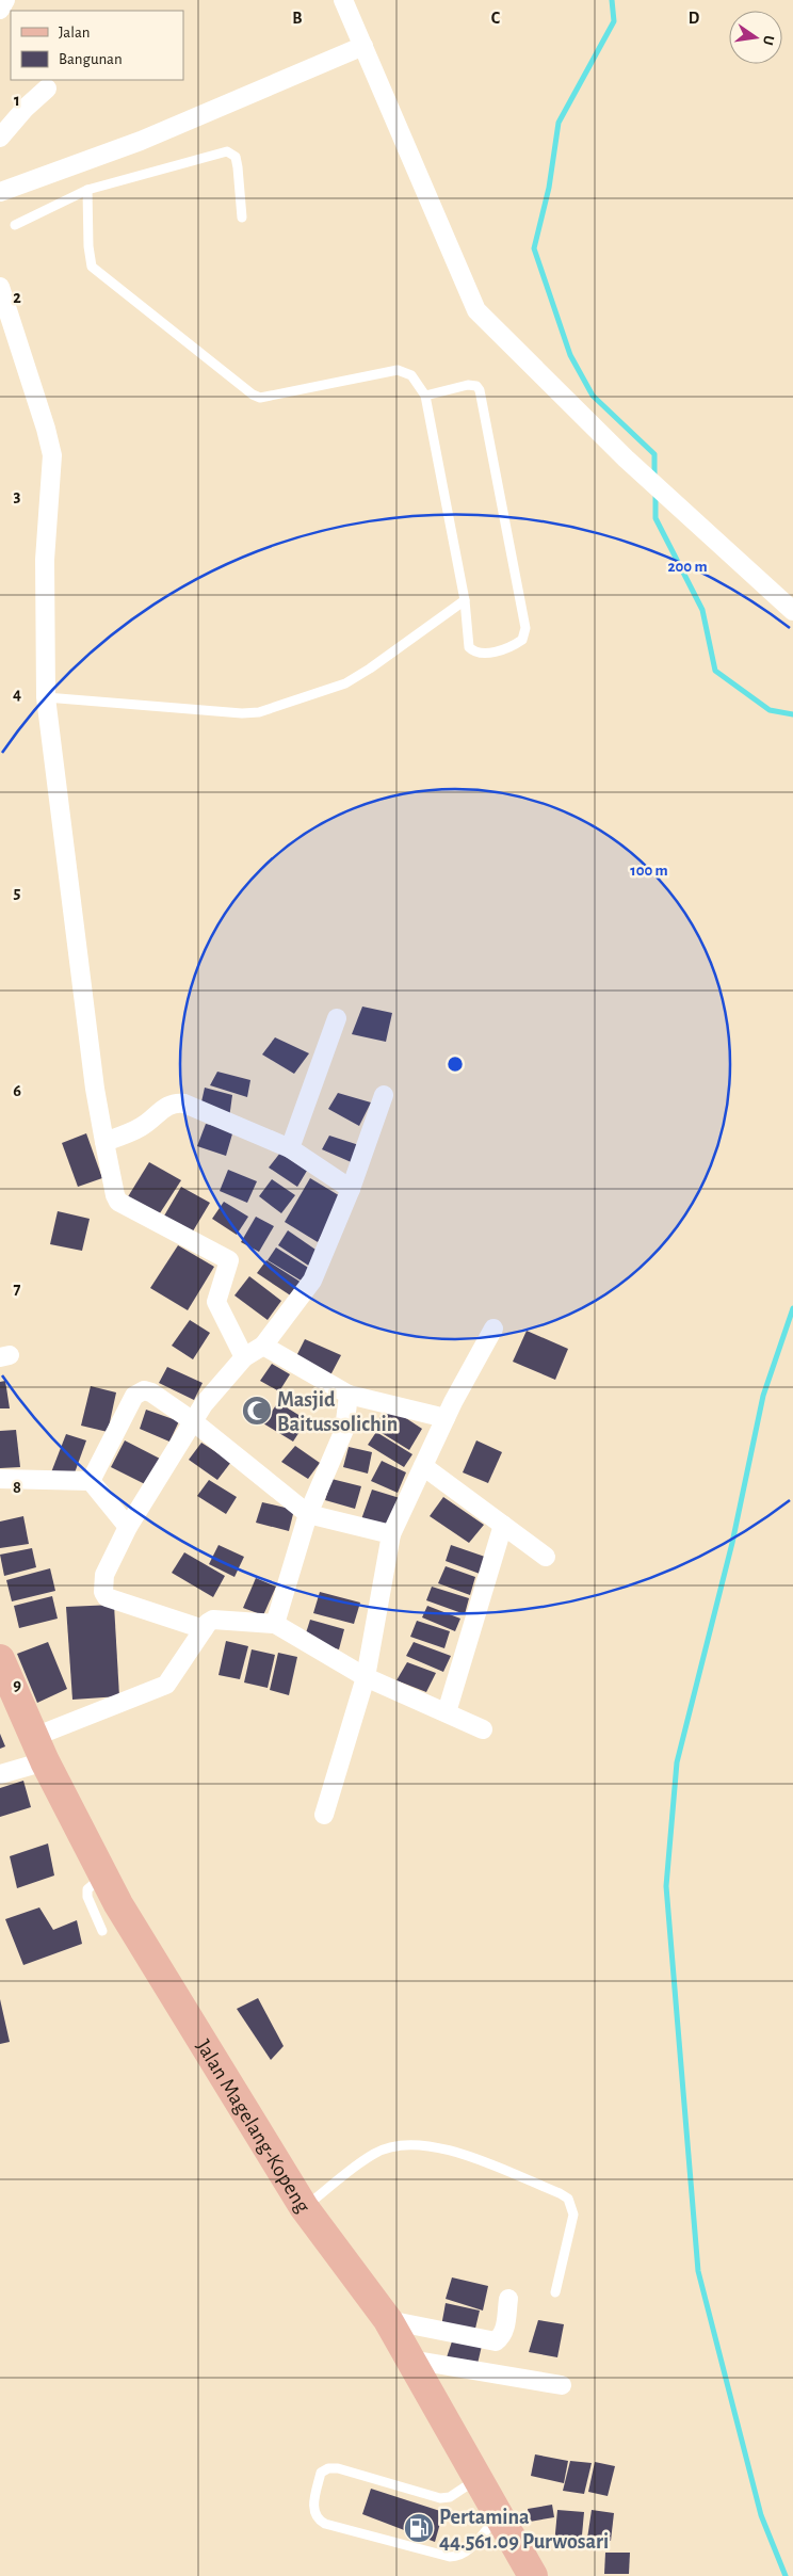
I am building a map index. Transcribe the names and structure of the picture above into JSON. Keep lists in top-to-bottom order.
{
  "streets": {
    "main road": ["Jalan Magelang-Kopeng"]
  },
  "places": {
    "mosque": ["Masjid Baitussolichin"],
    "fuel station": ["Pertamina 44.561.09 Purwosari"]
  },
  "legend": ["Jalan", "Bangunan"],
  "north": "right",
  "grid": {
    "columns": ["B", "C", "D"],
    "rows": [
      "1",
      "2",
      "3",
      "4",
      "5",
      "6",
      "7",
      "8",
      "9"
    ]
  },
  "rings": ["200 m", "100 m"]
}
